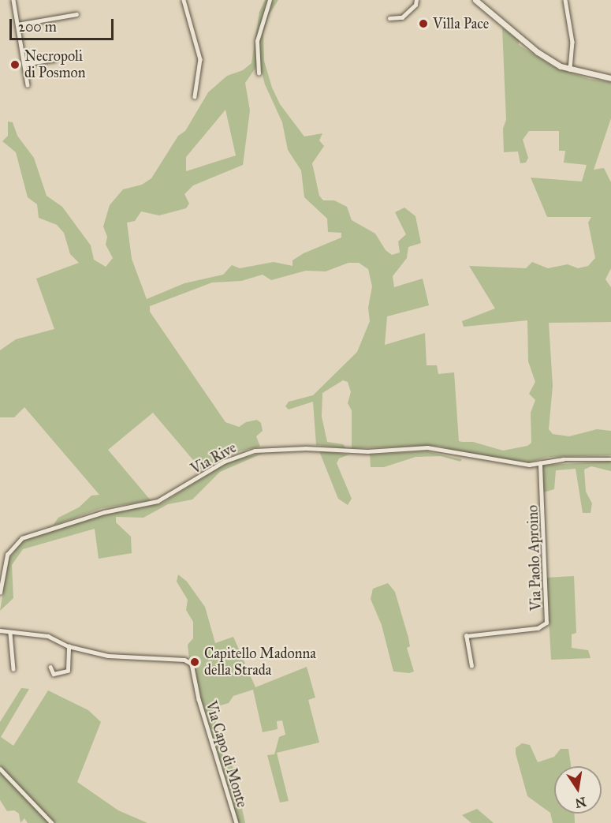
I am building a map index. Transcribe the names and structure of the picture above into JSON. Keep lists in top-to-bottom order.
{
  "streets": {
    "street": ["Via Rive", "Via Paolo Aproino", "Via Capo di Monte"]
  },
  "crossings": [
    ["Via Rive", "Via Paolo Aproino"]
  ],
  "places": ["Villa Pace", "Necropoli di Posmon", "Capitello Madonna della Strada"],
  "scale_bar": "200 m",
  "north": "bottom"
}
